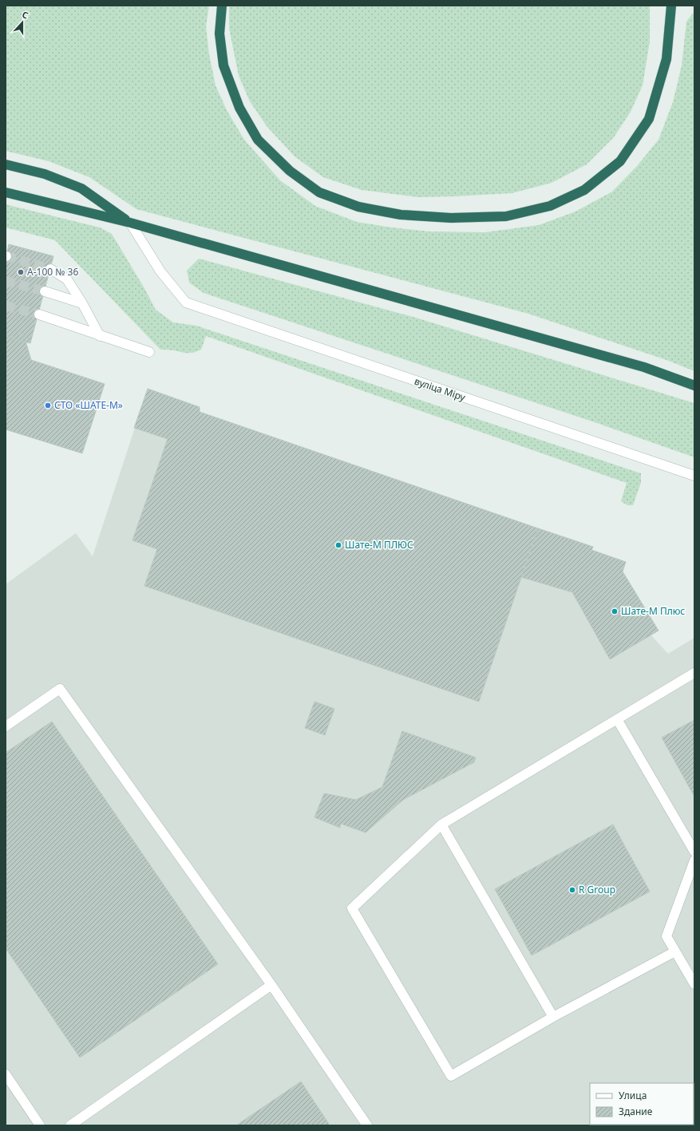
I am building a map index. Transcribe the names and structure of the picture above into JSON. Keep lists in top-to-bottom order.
{
  "streets": {
    "street": ["вуліца Міру"]
  },
  "places": [
    "А-100 № 36",
    "СТО «ШАТЕ-М»",
    "Шате-М ПЛЮС",
    "Шате-М Плюс",
    "R Group"
  ],
  "legend": ["Улица", "Здание"],
  "north": "top"
}
